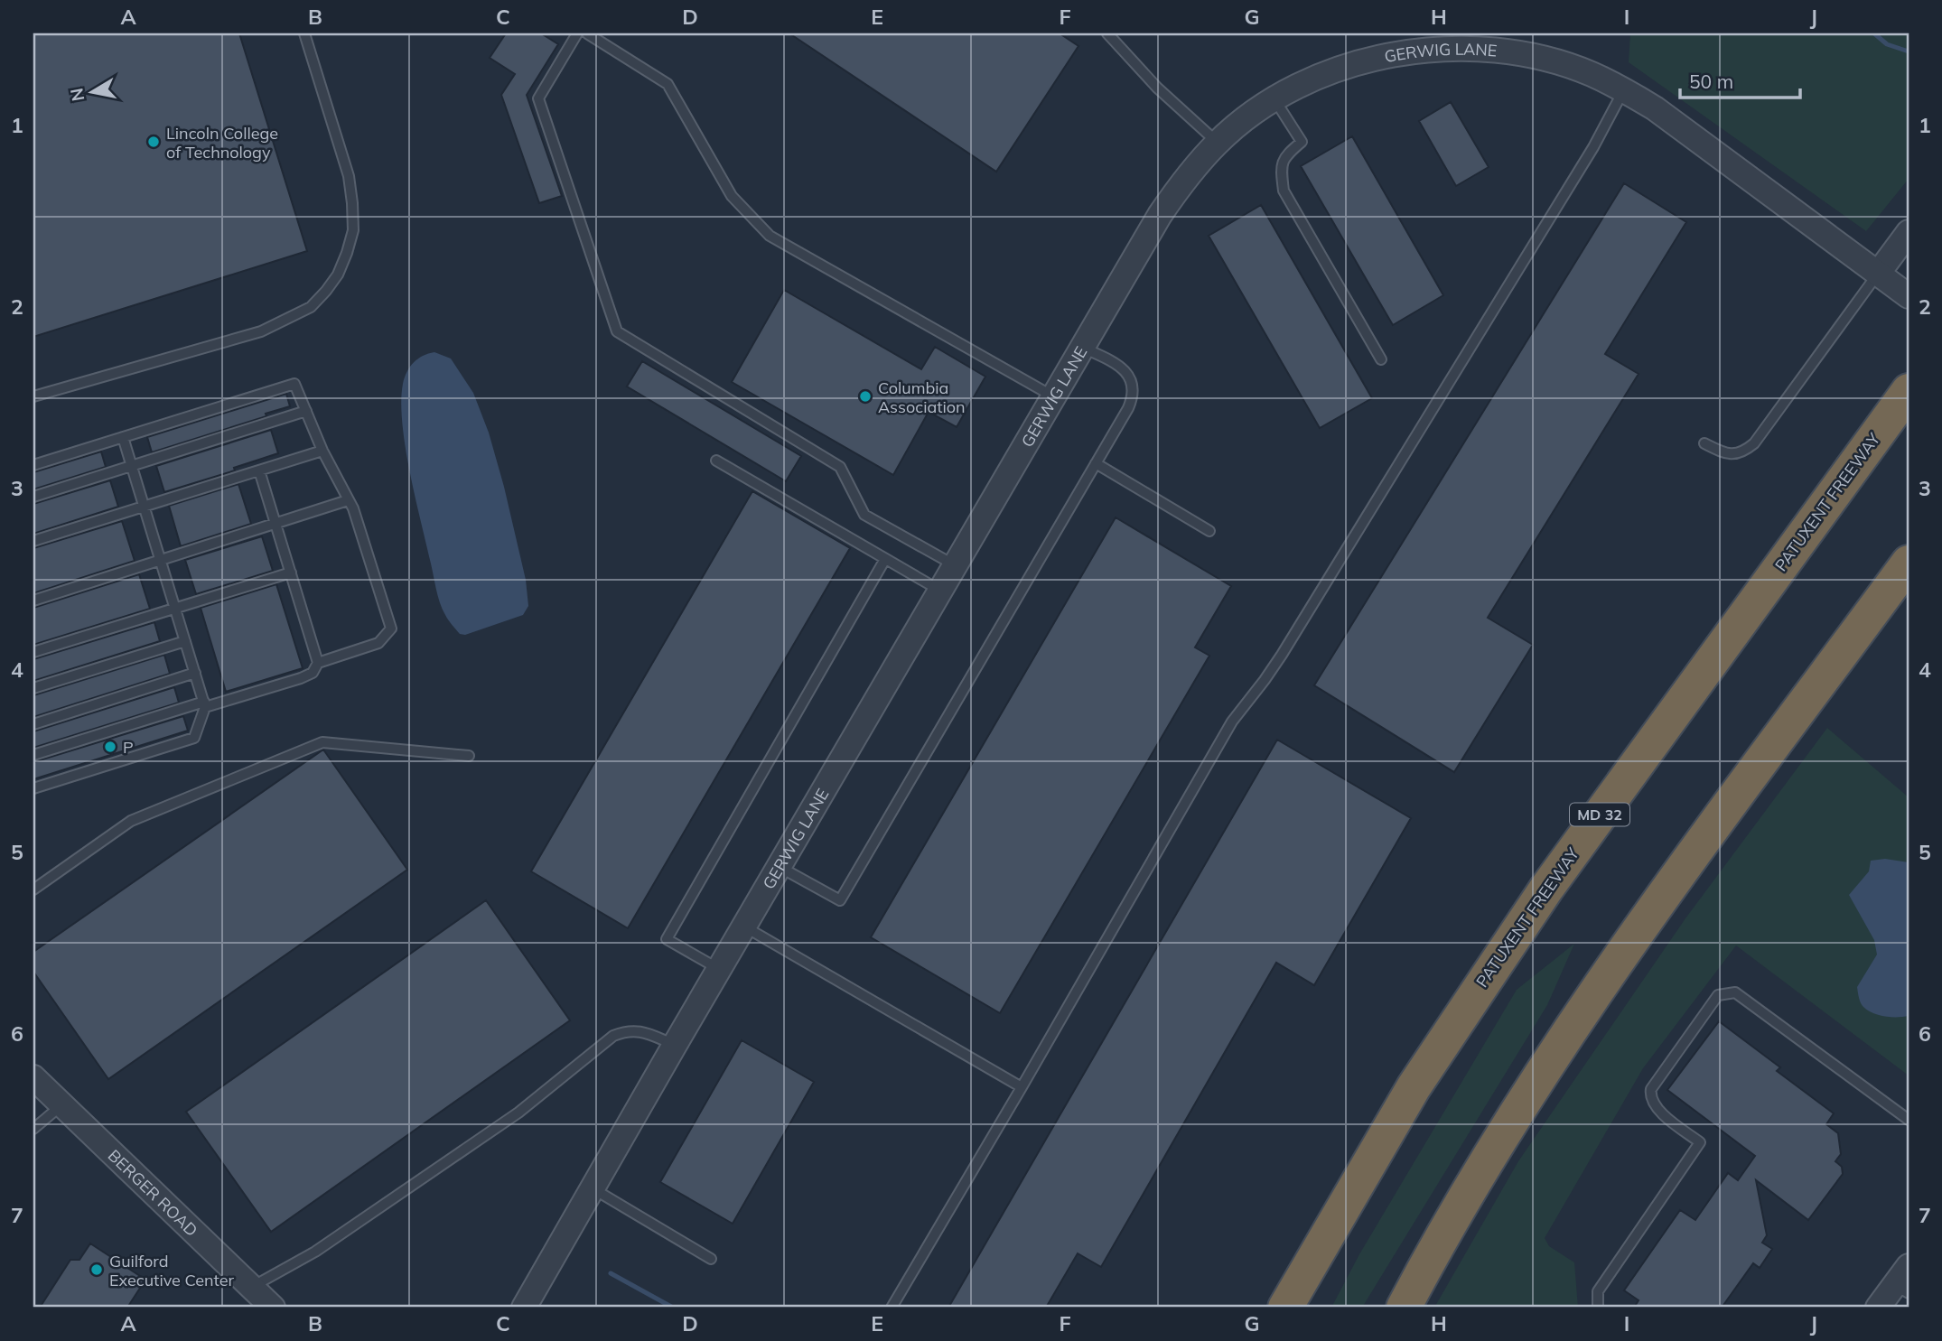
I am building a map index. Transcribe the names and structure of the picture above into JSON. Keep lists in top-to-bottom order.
{
  "streets": {
    "highway": ["PATUXENT FREEWAY", "MD 32"],
    "street": ["GERWIG LANE", "BERGER ROAD"]
  },
  "places": [
    "Lincoln College of Technology",
    "Columbia Association",
    "P",
    "Guilford Executive Center"
  ],
  "scale_bar": "50 m",
  "north": "left",
  "grid": {
    "columns": [
      "A",
      "B",
      "C",
      "D",
      "E",
      "F",
      "G",
      "H",
      "I",
      "J"
    ],
    "rows": [
      "1",
      "2",
      "3",
      "4",
      "5",
      "6",
      "7"
    ]
  }
}
